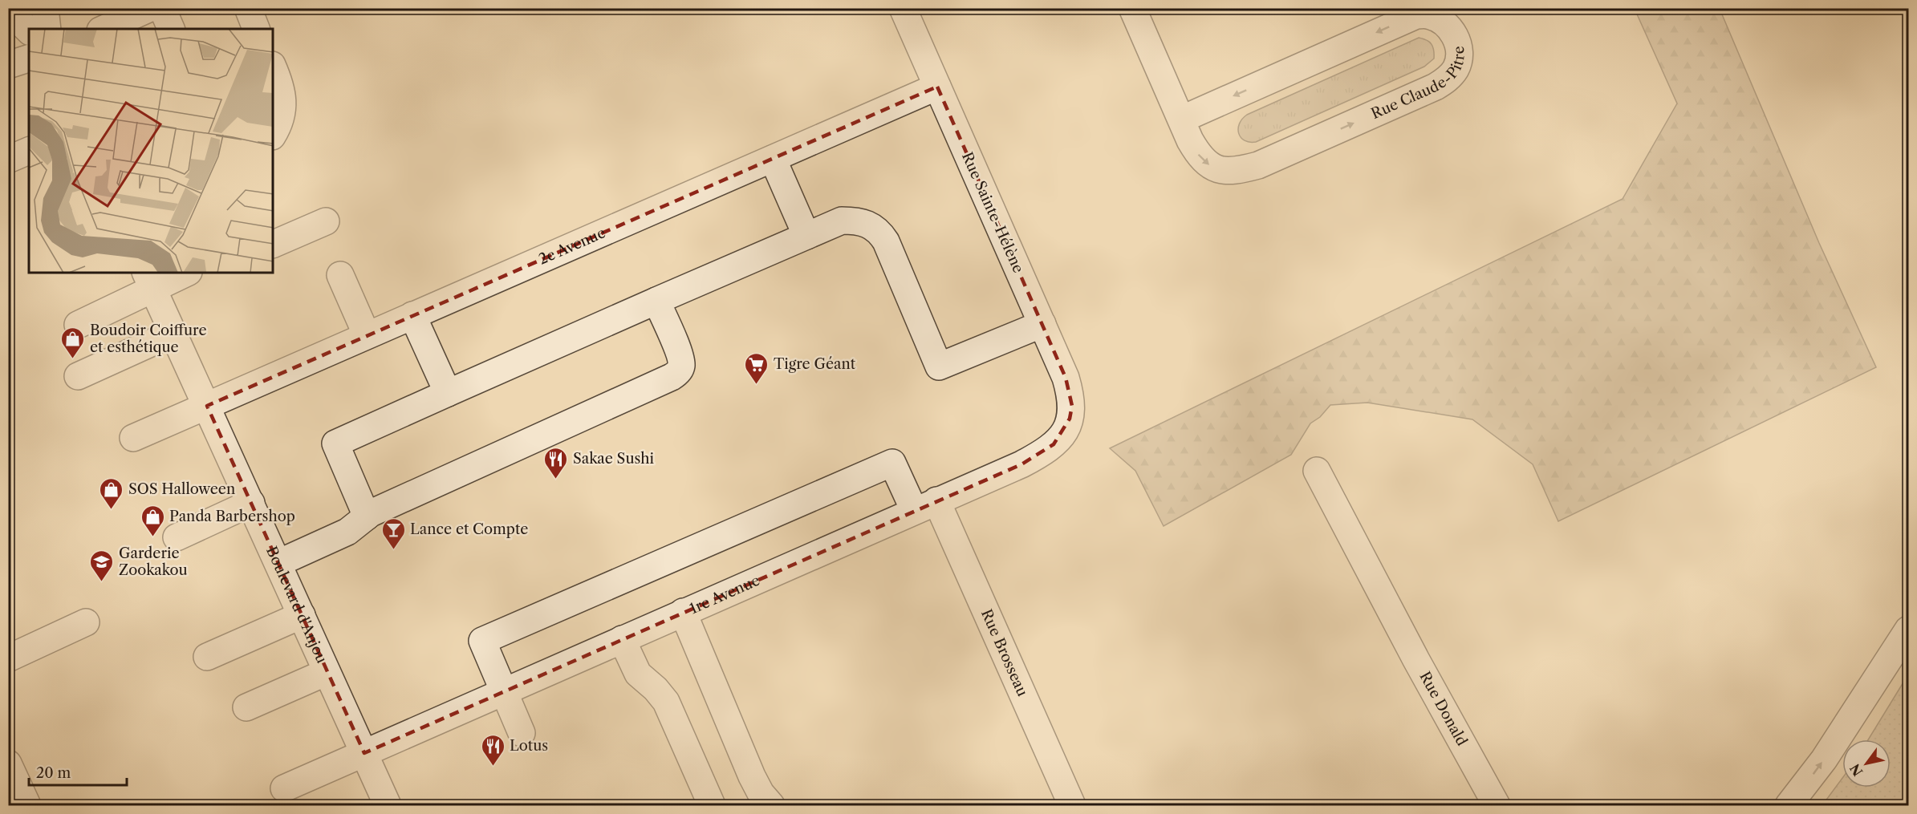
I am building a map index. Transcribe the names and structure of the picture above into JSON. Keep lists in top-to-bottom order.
{
  "streets": {
    "street": [
      "Rue Claude-Pitre",
      "Rue Sainte-Hélène",
      "2e Avenue",
      "1re Avenue",
      "Boulevard d'Anjou",
      "Rue Brosseau",
      "Rue Donald"
    ]
  },
  "crossings": [
    ["Rue Sainte-Hélène", "2e Avenue"],
    ["Rue Sainte-Hélène", "1re Avenue"],
    ["2e Avenue", "Boulevard d'Anjou"],
    ["1re Avenue", "Boulevard d'Anjou"],
    ["1re Avenue", "Rue Brosseau"]
  ],
  "places": {
    "shop": ["Boudoir Coiffure et esthétique", "SOS Halloween", "Panda Barbershop"],
    "supermarket": ["Tigre Géant"],
    "restaurant": ["Sakae Sushi", "Lotus"],
    "bar": ["Lance et Compte"],
    "school or university": ["Garderie Zookakou"]
  },
  "scale_bar": "20 m",
  "north": "bottom left"
}
